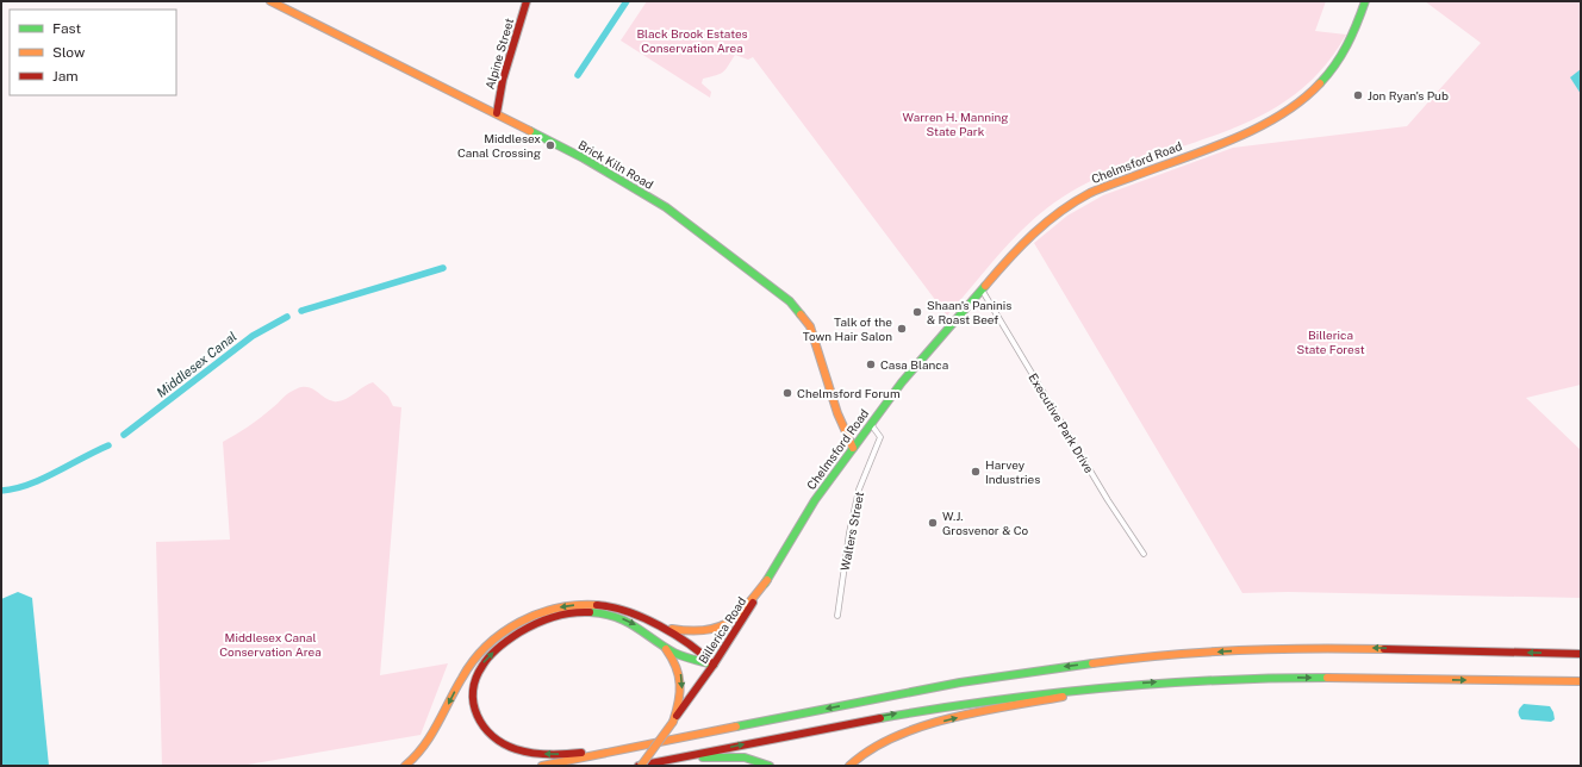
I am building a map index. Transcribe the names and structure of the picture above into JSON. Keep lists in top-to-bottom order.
{
  "streets": {
    "main road": [
      "Alpine Street",
      "Chelmsford Road",
      "Brick Kiln Road",
      "Billerica Road"
    ],
    "street": ["Executive Park Drive", "Walters Street"]
  },
  "crossings": [
    ["Alpine Street", "Brick Kiln Road"],
    ["Chelmsford Road", "Brick Kiln Road"],
    ["Chelmsford Road", "Executive Park Drive"],
    ["Chelmsford Road", "Walters Street"],
    ["Chelmsford Road", "Billerica Road"]
  ],
  "water": ["Middlesex Canal"],
  "parks": [
    "Black Brook Estates Conservation Area",
    "Warren H. Manning State Park",
    "Billerica State Forest",
    "Middlesex Canal Conservation Area"
  ],
  "places": [
    "Jon Ryan's Pub",
    "Middlesex Canal Crossing",
    "Shaan's Paninis & Roast Beef",
    "Talk of the Town Hair Salon",
    "Casa Blanca",
    "Chelmsford Forum",
    "Harvey Industries",
    "W.J. Grosvenor & Co"
  ],
  "legend": ["Fast", "Slow", "Jam"]
}
